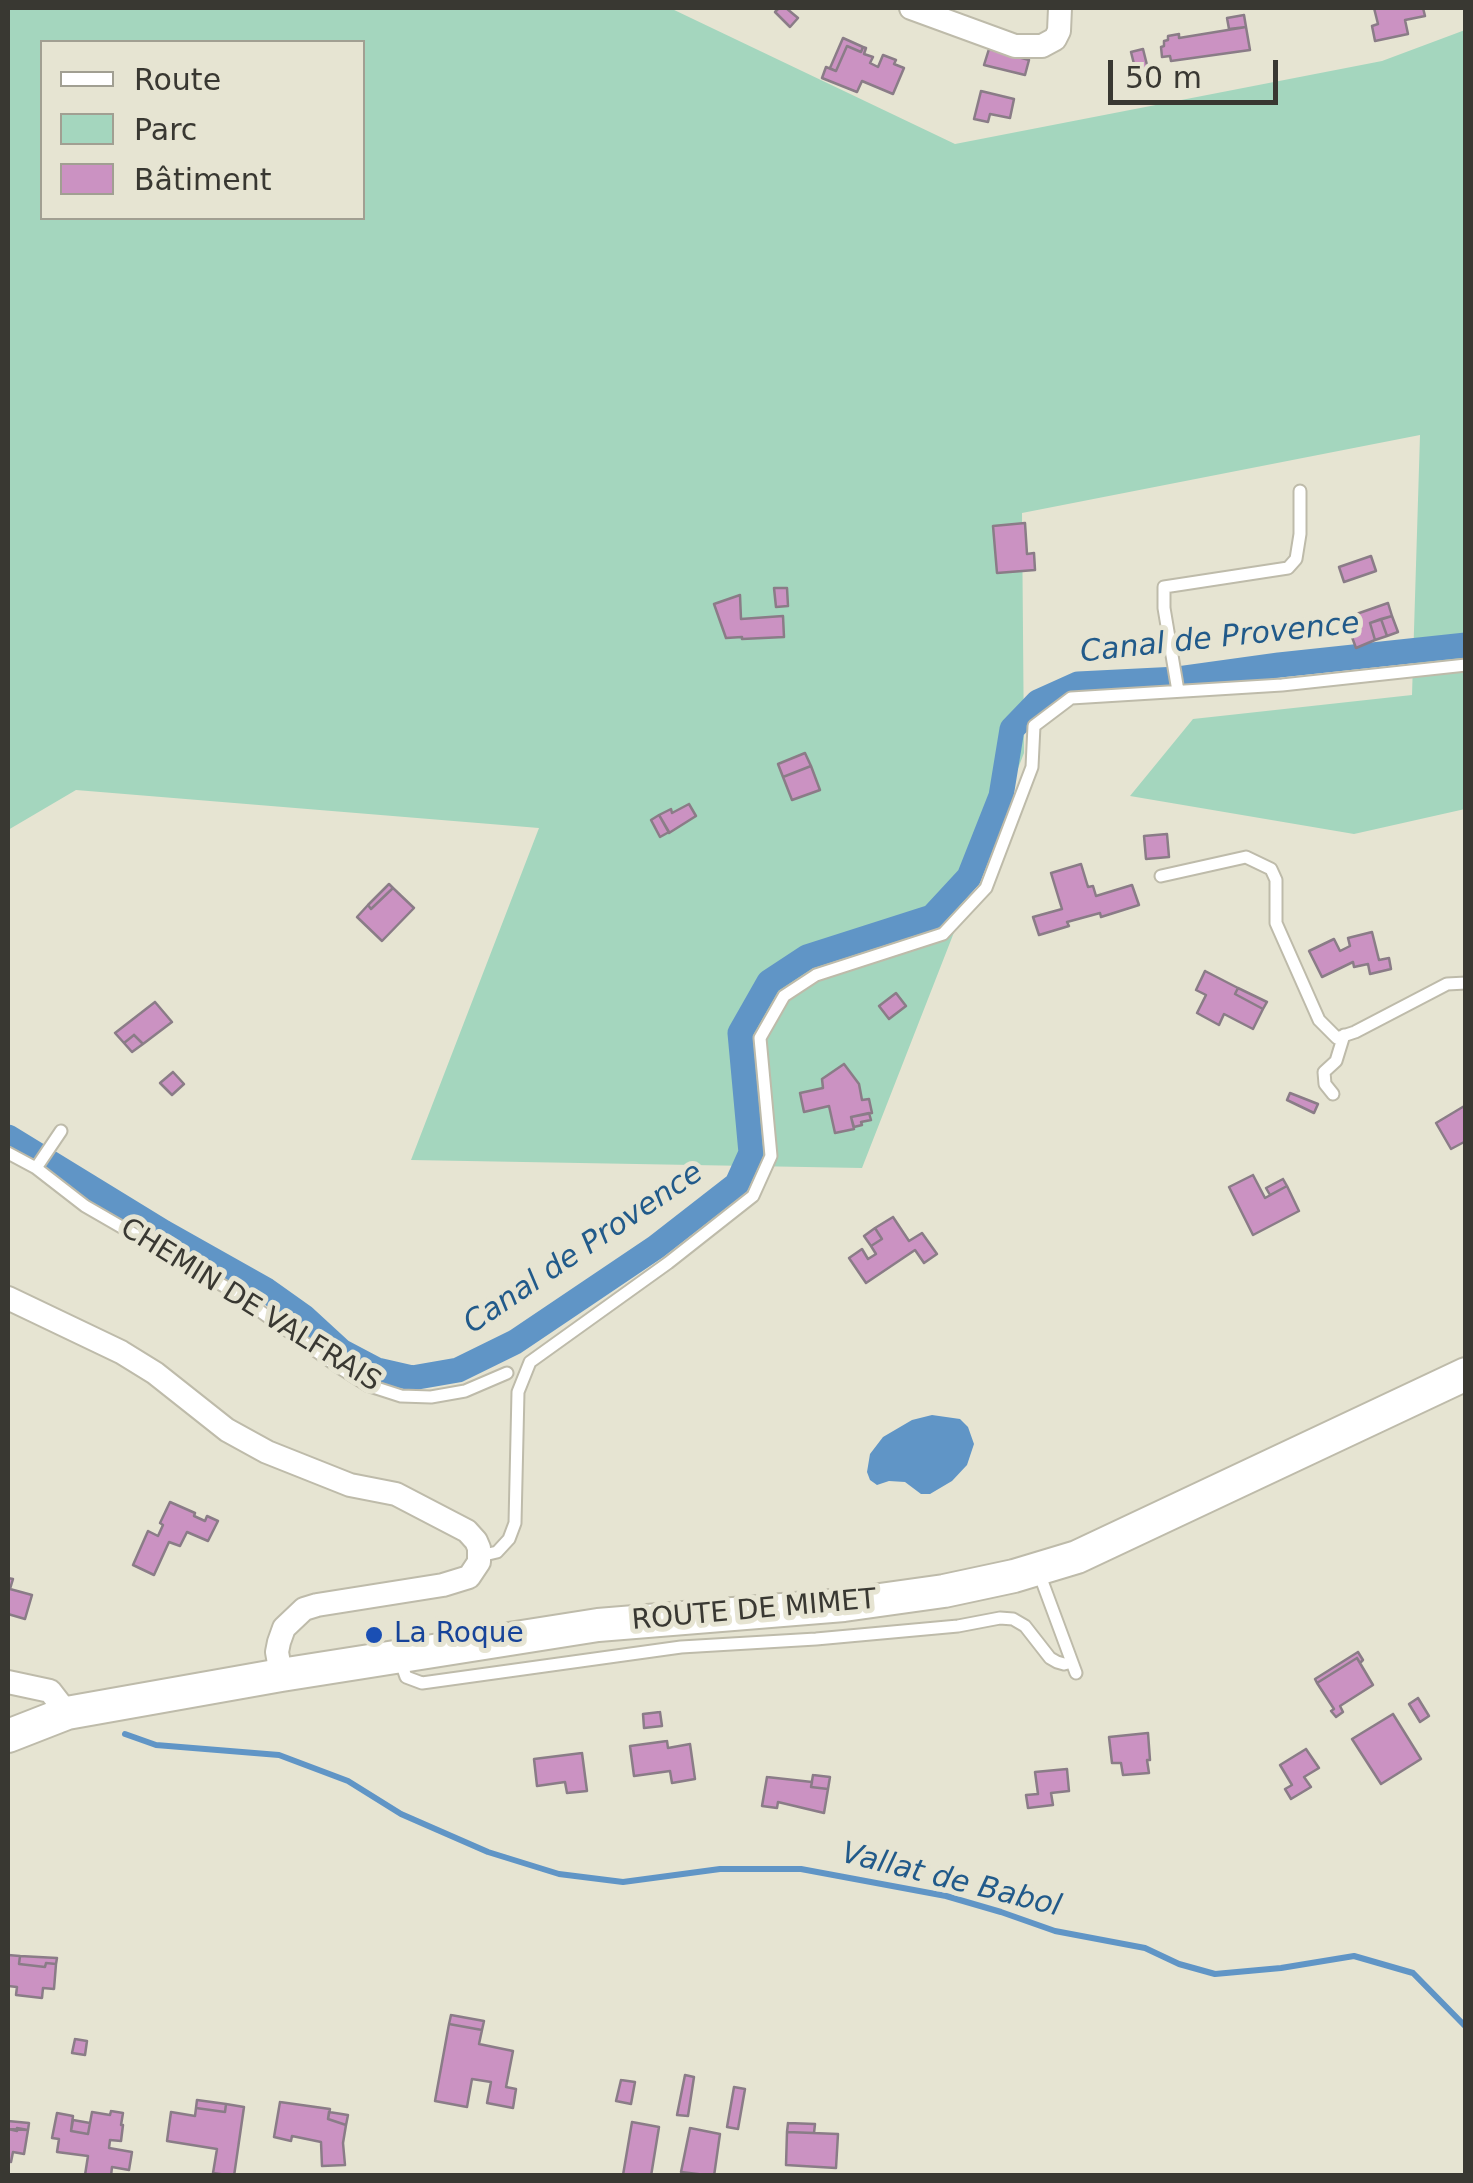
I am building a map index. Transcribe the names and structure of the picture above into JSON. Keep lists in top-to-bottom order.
{
  "streets": {
    "main road": ["ROUTE DE MIMET"],
    "lane": ["CHEMIN DE VALFRAIS"]
  },
  "water": ["Canal de Provence", "Vallat de Babol"],
  "places": ["La Roque"],
  "legend": ["Route", "Parc", "Bâtiment"],
  "scale_bar": "50 m"
}
